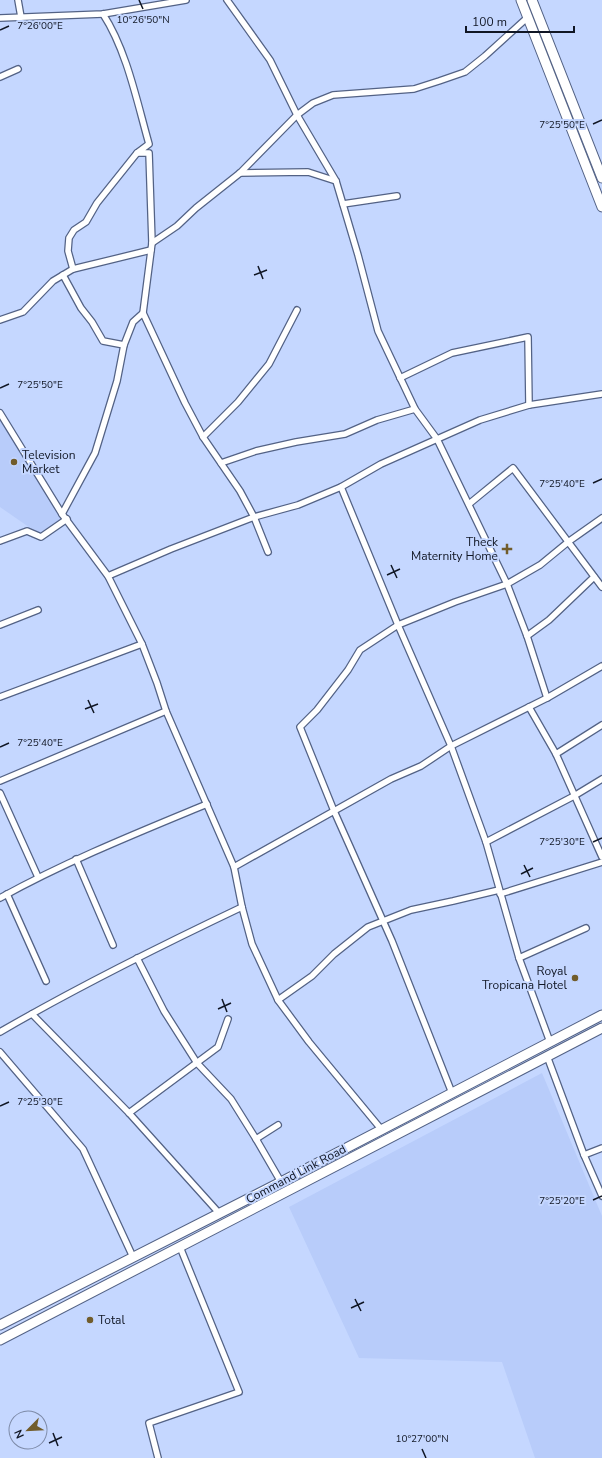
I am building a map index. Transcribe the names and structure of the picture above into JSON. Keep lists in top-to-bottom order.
{
  "streets": {
    "main road": ["Command Link Road"]
  },
  "places": {
    "other": ["Television Market", "Royal Tropicana Hotel", "Total"],
    "health": ["Theck Maternity Home"]
  },
  "scale_bar": "100 m",
  "north": "bottom left",
  "coordinates": [
    "10°26'50\"N",
    "7°26'00\"E",
    "7°25'50\"E",
    "7°25'40\"E",
    "7°25'30\"E",
    "7°25'20\"E",
    "10°27'00\"N"
  ]
}
